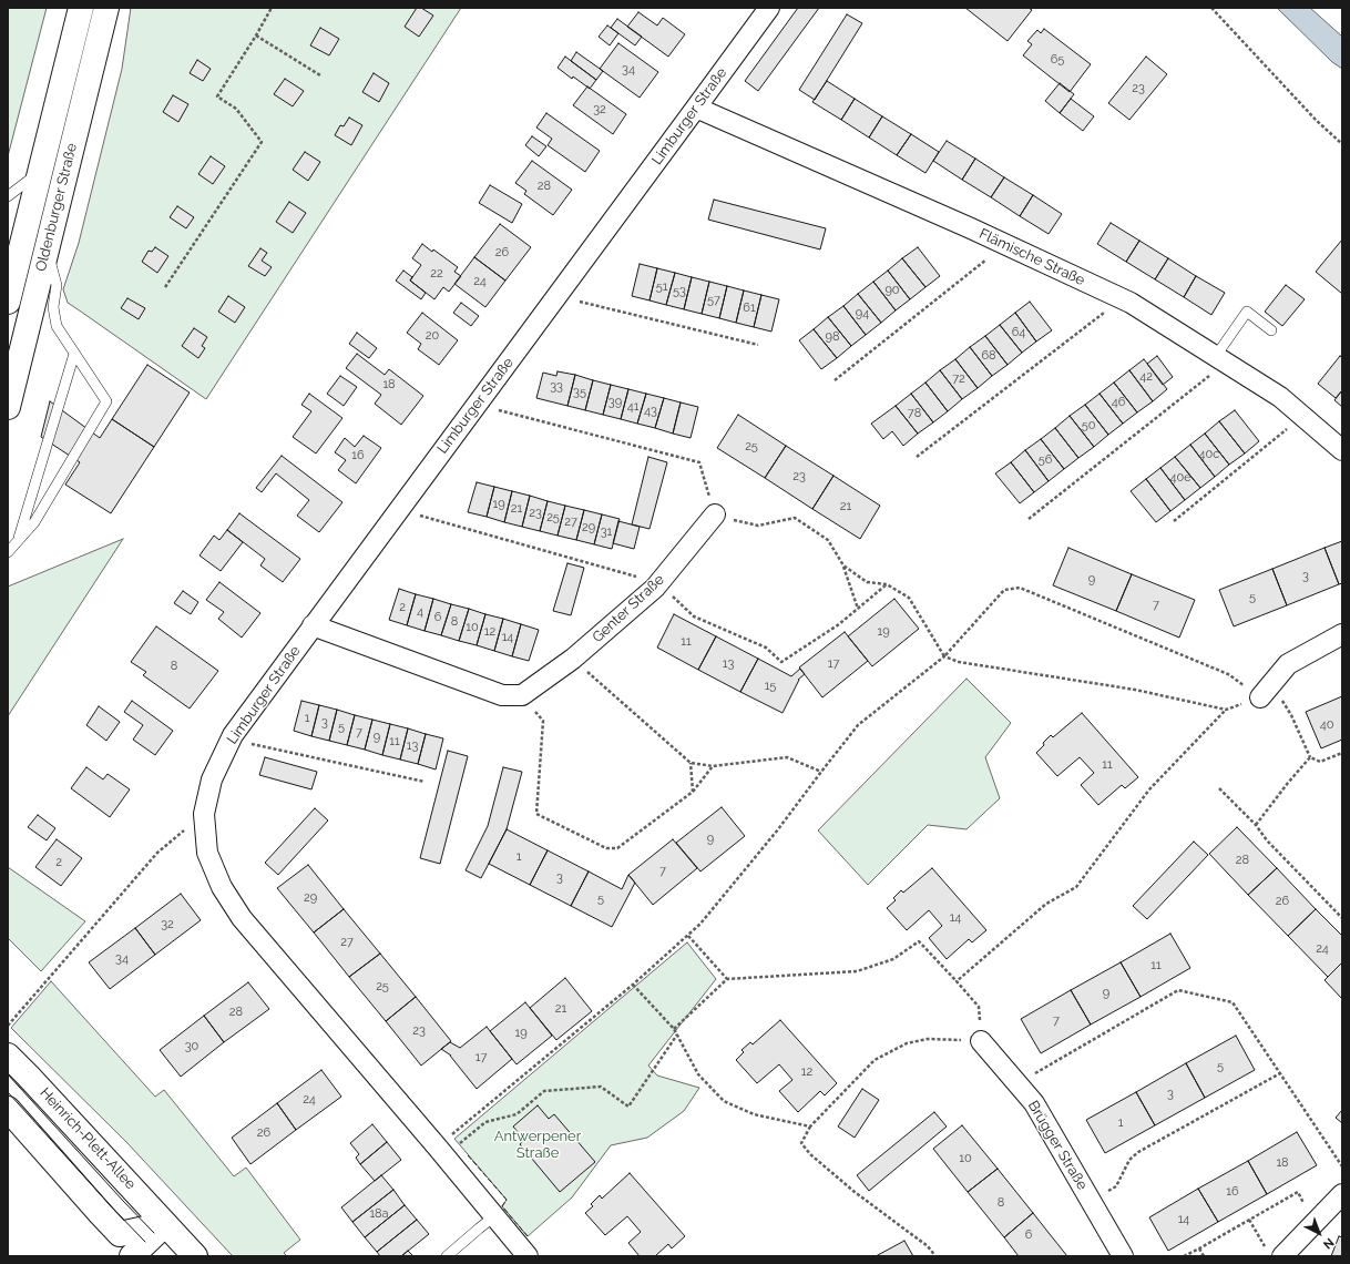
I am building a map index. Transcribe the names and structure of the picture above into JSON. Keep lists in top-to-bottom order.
{
  "streets": {
    "main road": ["Oldenburger Straße", "Heinrich-Plett-Allee"],
    "street": [
      "Limburger Straße",
      "Flämische Straße",
      "Genter Straße",
      "Brügger Straße"
    ]
  },
  "crossings": [
    ["Limburger Straße", "Flämische Straße"]
  ],
  "parks": ["Antwerpener Straße"],
  "house_numbers": [
    "65",
    "34",
    "23",
    "32",
    "28",
    "26",
    "22",
    "24",
    "51",
    "90",
    "53",
    "57",
    "61",
    "94",
    "64",
    "20",
    "98",
    "68",
    "42",
    "72",
    "18",
    "33",
    "35",
    "39",
    "46",
    "41",
    "43",
    "78",
    "50",
    "25",
    "40c",
    "16",
    "56",
    "23",
    "40e",
    "19",
    "21",
    "21",
    "23",
    "25",
    "27",
    "29",
    "31",
    "3",
    "9",
    "5",
    "7",
    "2",
    "4",
    "6",
    "8",
    "10",
    "12",
    "19",
    "14",
    "11",
    "13",
    "17",
    "8",
    "15",
    "1",
    "3",
    "40",
    "5",
    "7",
    "9",
    "11",
    "13",
    "11",
    "9",
    "1",
    "28",
    "2",
    "7",
    "3",
    "29",
    "5",
    "26",
    "14",
    "32",
    "27",
    "24",
    "34",
    "11",
    "25",
    "9",
    "21",
    "28",
    "7",
    "23",
    "19",
    "30",
    "17",
    "5",
    "12",
    "3",
    "24",
    "1",
    "26",
    "10",
    "18",
    "16",
    "8",
    "18a",
    "14",
    "6"
  ],
  "north": "bottom right"
}
